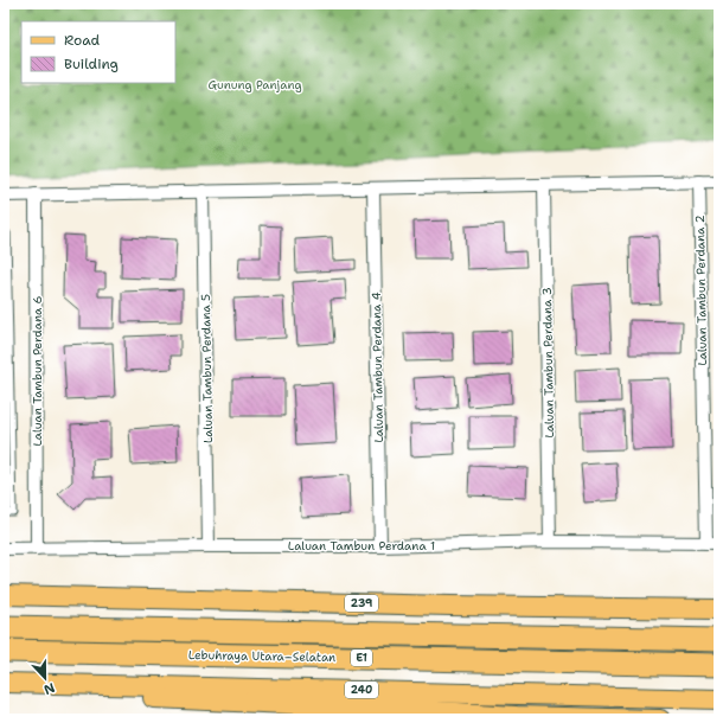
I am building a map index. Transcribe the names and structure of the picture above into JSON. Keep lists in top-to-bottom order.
{
  "streets": {
    "highway": ["Lebuhraya Utara–Selatan", "E1"],
    "main road": ["239", "240"],
    "street": [
      "Laluan Tambun Perdana 2",
      "Laluan Tambun Perdana 3",
      "Laluan Tambun Perdana 4",
      "Laluan Tambun Perdana 5",
      "Laluan Tambun Perdana 6",
      "Laluan Tambun Perdana 1"
    ]
  },
  "crossings": [
    ["Laluan Tambun Perdana 2", "Laluan Tambun Perdana 1"],
    ["Laluan Tambun Perdana 3", "Laluan Tambun Perdana 1"],
    ["Laluan Tambun Perdana 4", "Laluan Tambun Perdana 1"],
    ["Laluan Tambun Perdana 5", "Laluan Tambun Perdana 1"],
    ["Laluan Tambun Perdana 6", "Laluan Tambun Perdana 1"]
  ],
  "parks": ["Gunung Panjang"],
  "legend": ["Road", "Building"],
  "north": "bottom"
}
